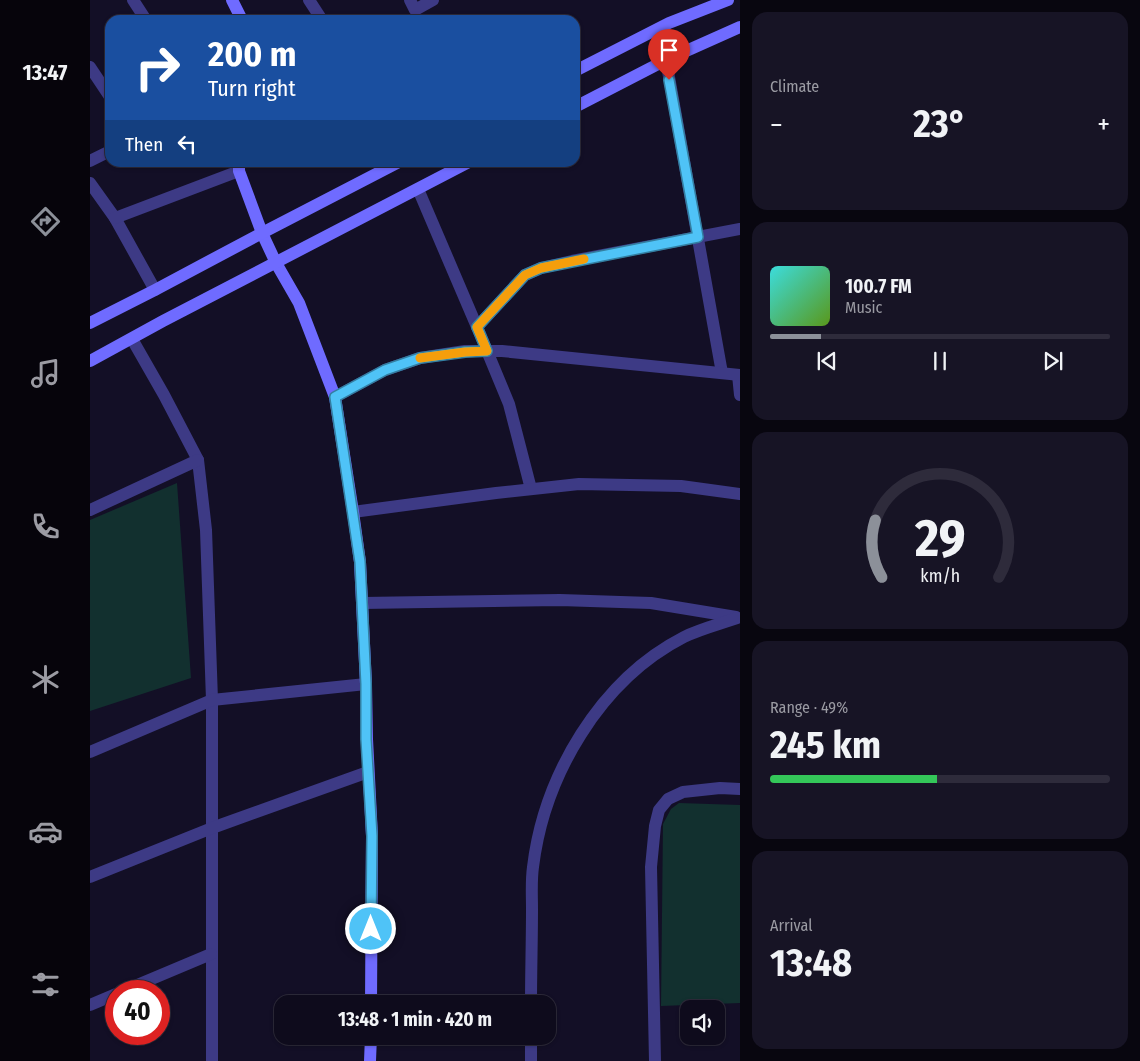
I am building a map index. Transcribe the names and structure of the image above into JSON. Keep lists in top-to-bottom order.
{
  "page": {
    "tabs": "13:47",
    "tile": [
      "Climate",
      ["Range · 49%", "245 km"],
      ["Arrival", "13:48"]
    ],
    "turn": ["200 m", "Turn right"],
    "heat": ["−", "23°", "+"],
    "then": "Then",
    "song": ["100.7 FM", "Music"],
    "limit": "40",
    "trip": "13:48 · 1 min · 420 m",
    "gauge": ["29", "km/h"]
  }
}
